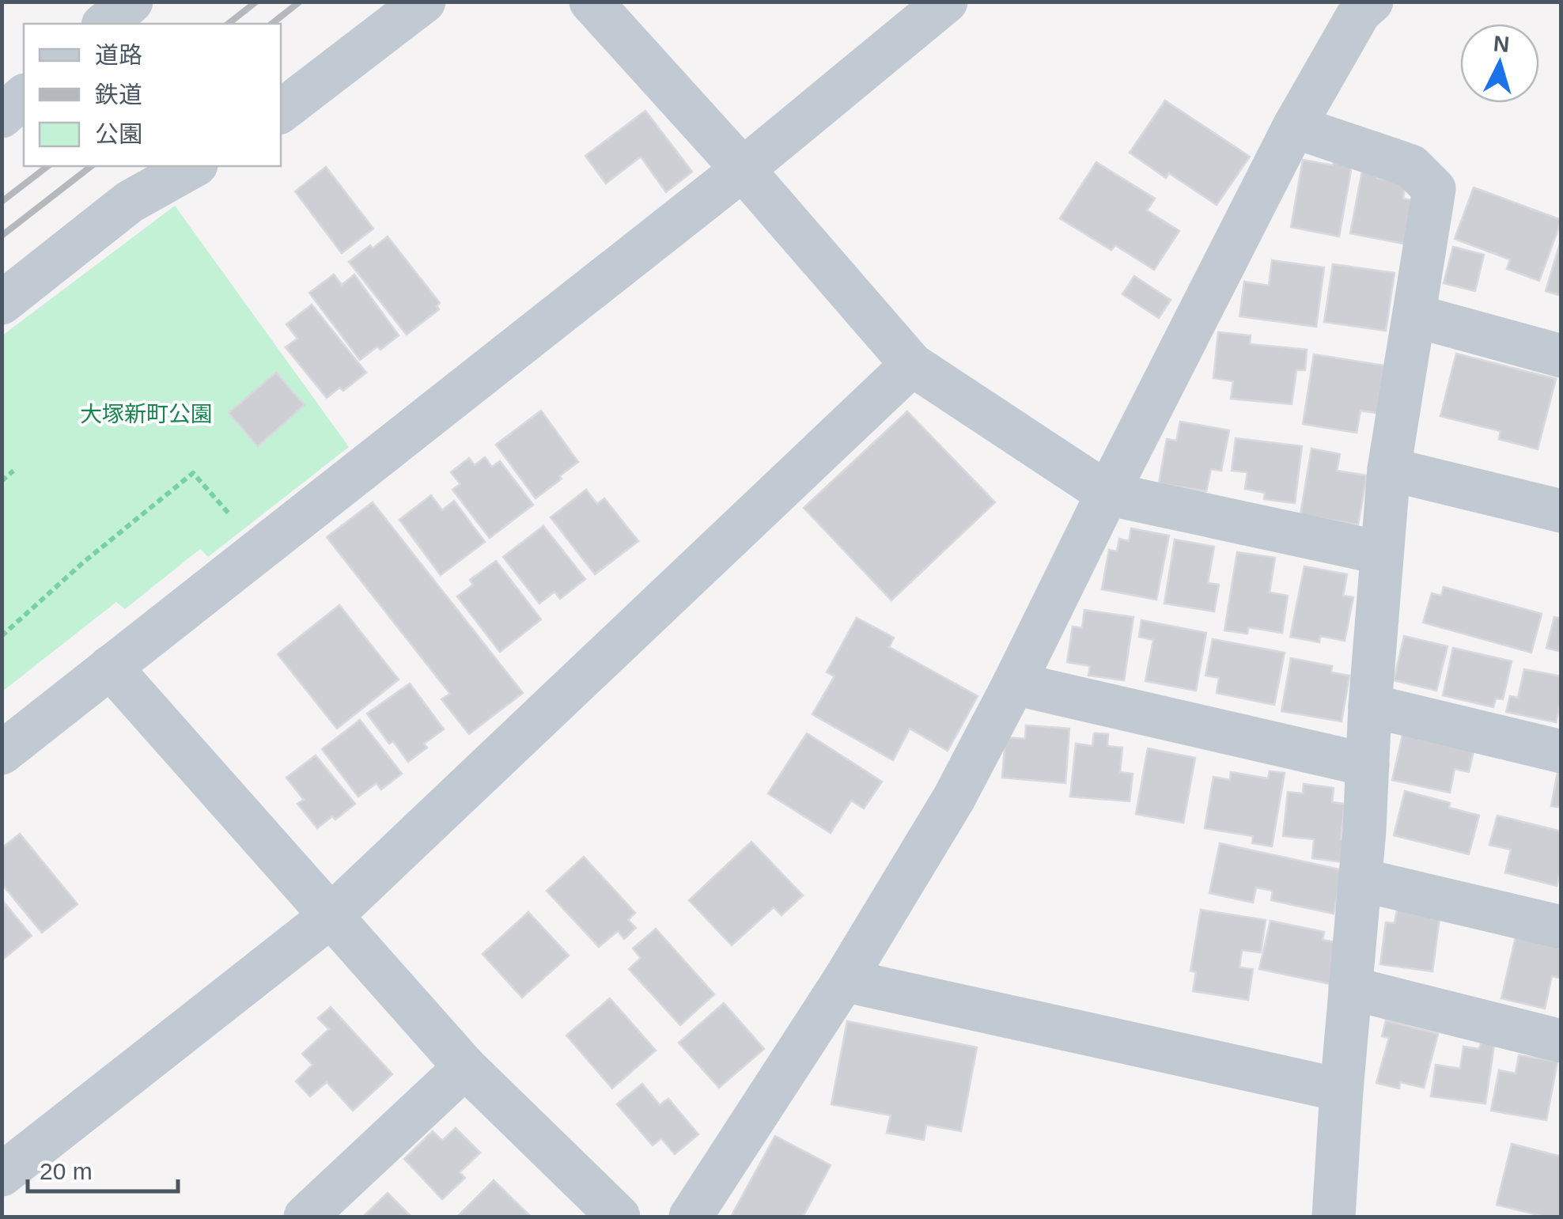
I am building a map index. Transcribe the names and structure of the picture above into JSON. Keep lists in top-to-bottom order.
{
  "parks": ["大塚新町公園"],
  "legend": ["道路", "鉄道", "公園"],
  "scale_bar": "20 m",
  "north": "top"
}
